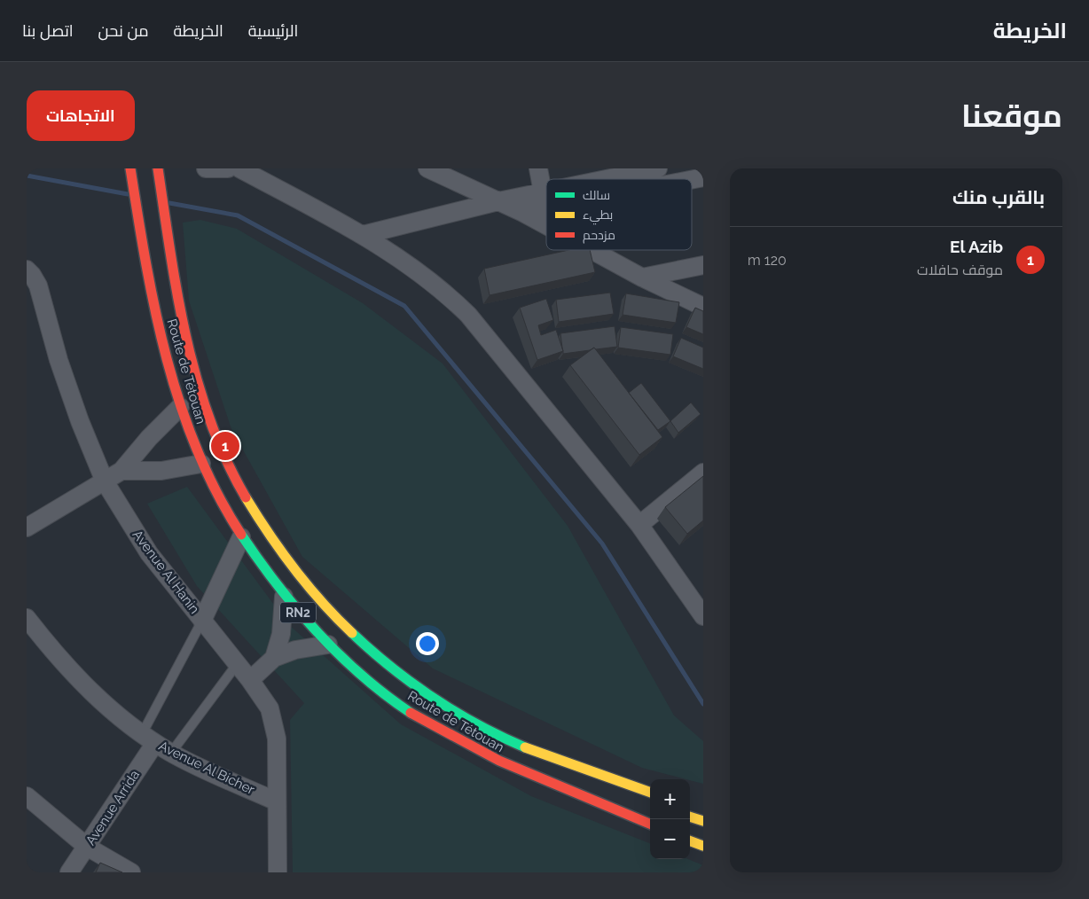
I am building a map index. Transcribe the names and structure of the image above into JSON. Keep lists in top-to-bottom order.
{
  "streets": {
    "highway": ["Route de Tétouan", "RN2"],
    "street": ["Avenue Al Hanin", "Avenue Al Bicher", "Avenue Arrida"]
  },
  "crossings": [
    ["Avenue Al Hanin", "Avenue Al Bicher"],
    ["Avenue Al Bicher", "Avenue Arrida"]
  ],
  "legend": ["سالك", "بطيء", "مزدحم"],
  "page": {
    "header": "الخريطة",
    "nav": [
      "الرئيسية",
      "الخريطة",
      "من نحن",
      "اتصل بنا"
    ],
    "title": "موقعنا",
    "buttons": "الاتجاهات",
    "heading": "بالقرب منك",
    "list": [
      {
        "mark": "1",
        "name": "El Azib",
        "note": "موقف حافلات",
        "value": "120 m"
      }
    ],
    "pins": "1",
    "map_buttons": ["+", "−"]
  }
}
